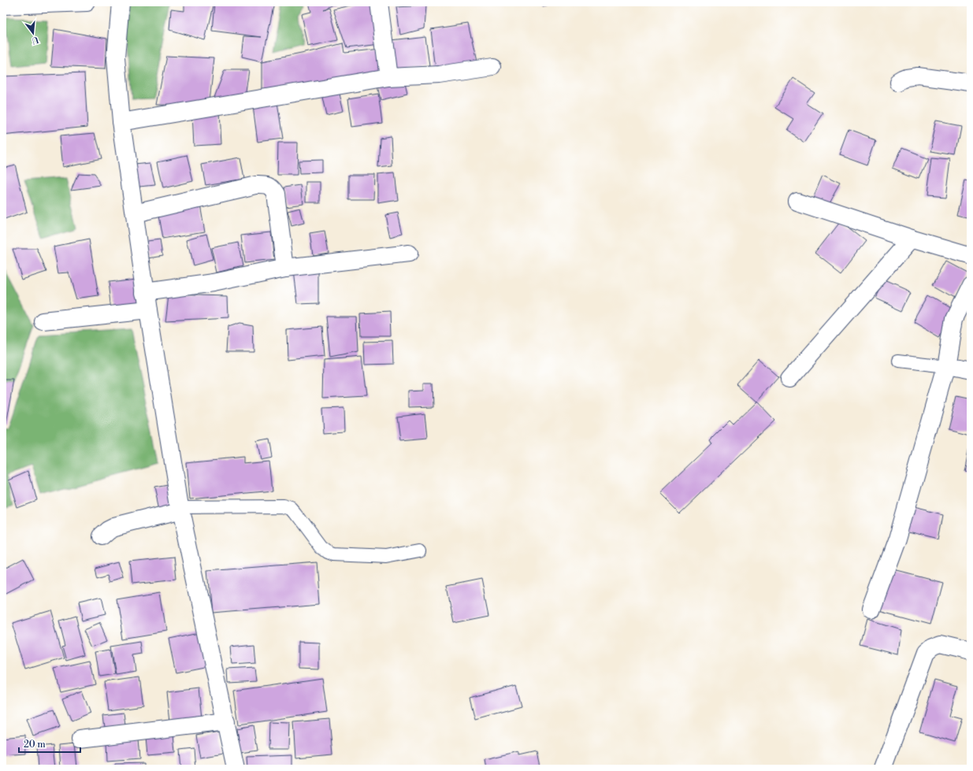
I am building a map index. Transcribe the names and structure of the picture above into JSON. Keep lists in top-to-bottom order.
{
  "scale_bar": "20 m",
  "north": "bottom"
}
